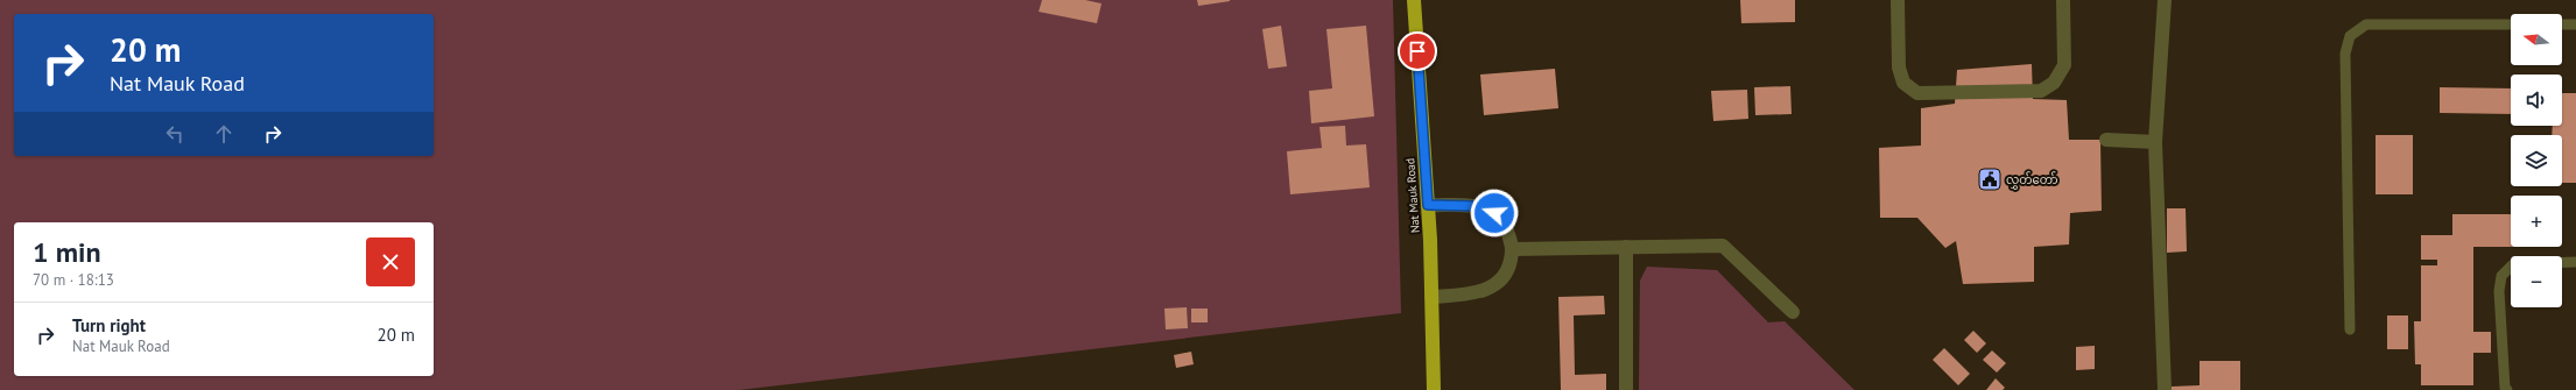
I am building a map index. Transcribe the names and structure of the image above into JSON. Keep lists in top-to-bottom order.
{
  "streets": {
    "highway": ["Nat Mauk Road"]
  },
  "places": {
    "public building": ["လွှတ်တော်"]
  },
  "north": "left",
  "page": {
    "map_buttons": ["+", "−"],
    "turn": ["20 m", "Nat Mauk Road"],
    "heading": ["1 min", "70 m · 18:13"],
    "list": [
      {
        "name": "Turn right",
        "note": "Nat Mauk Road",
        "value": "20 m"
      }
    ]
  }
}
